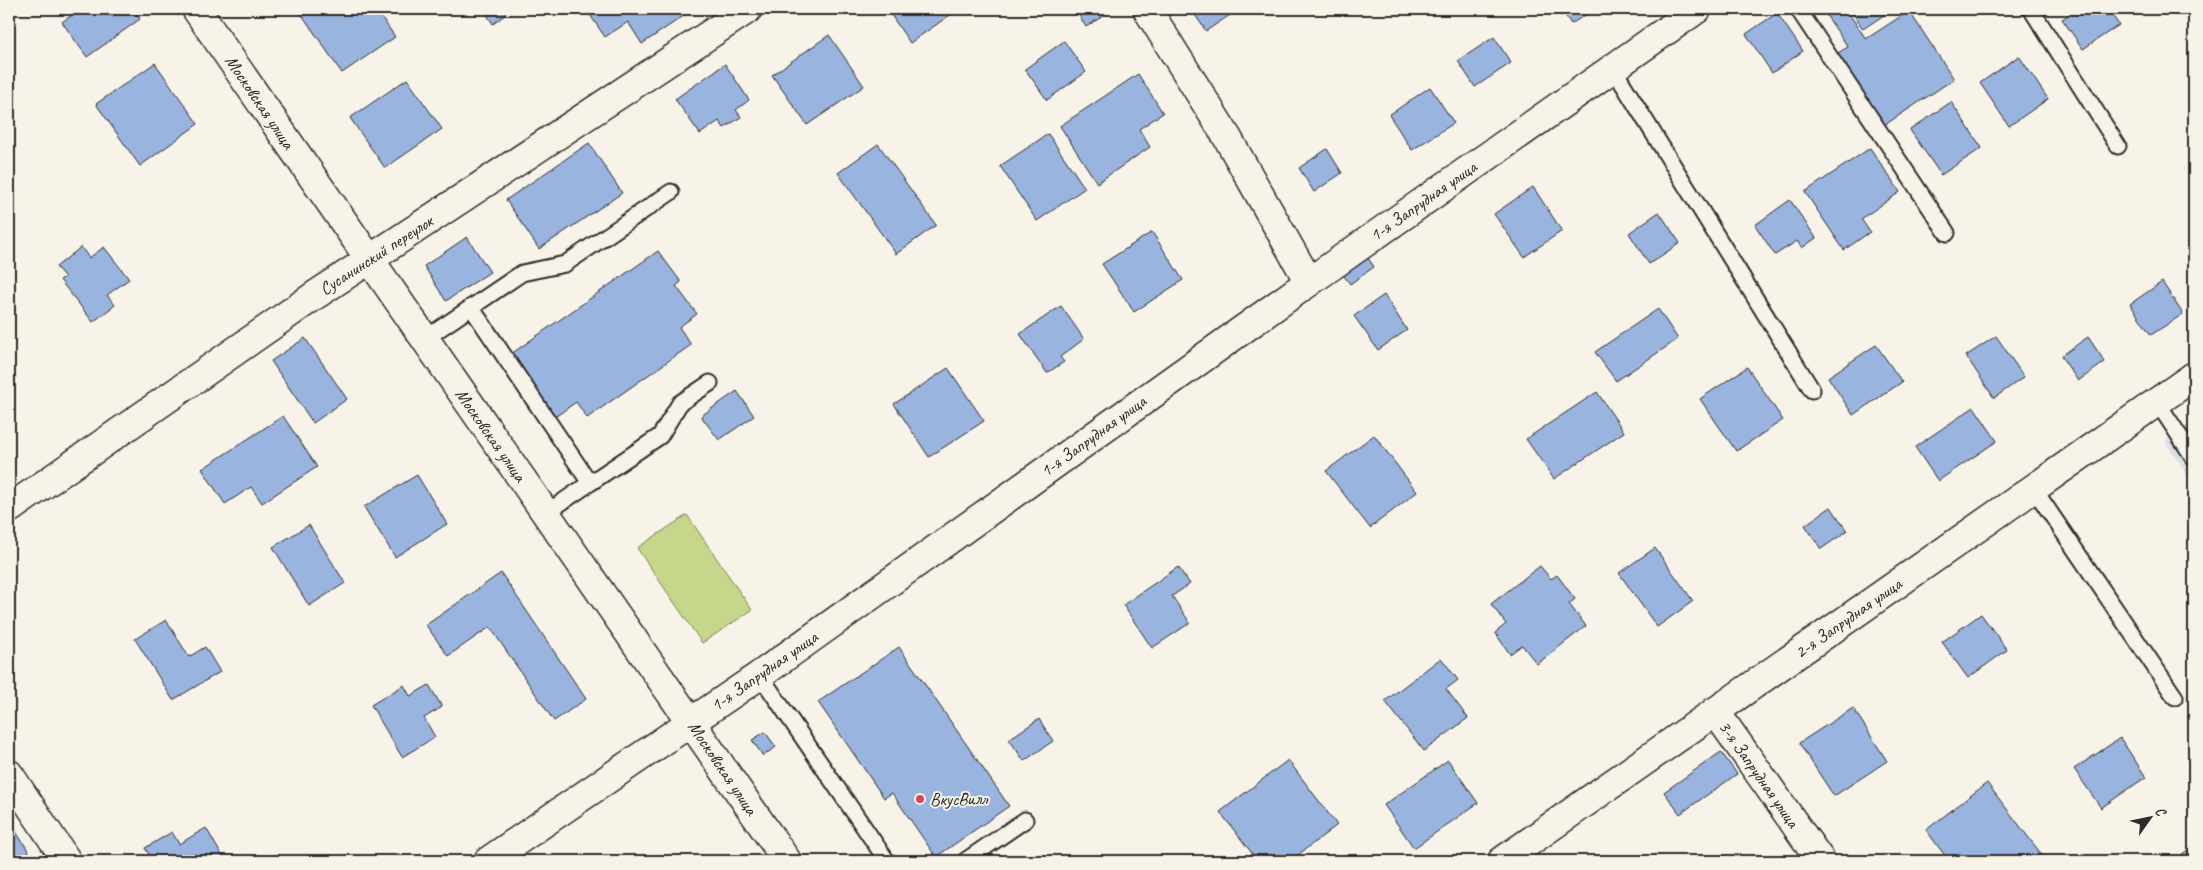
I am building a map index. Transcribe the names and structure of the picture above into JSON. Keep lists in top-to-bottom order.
{
  "streets": {
    "street": [
      "Московская улица",
      "1-я Запрудная улица",
      "Сусанинский переулок",
      "2-я Запрудная улица",
      "3-я Запрудная улица"
    ]
  },
  "crossings": [
    ["Московская улица", "1-я Запрудная улица"],
    ["Московская улица", "Сусанинский переулок"],
    ["2-я Запрудная улица", "3-я Запрудная улица"]
  ],
  "places": ["ВкусВилл"],
  "north": "top right"
}
